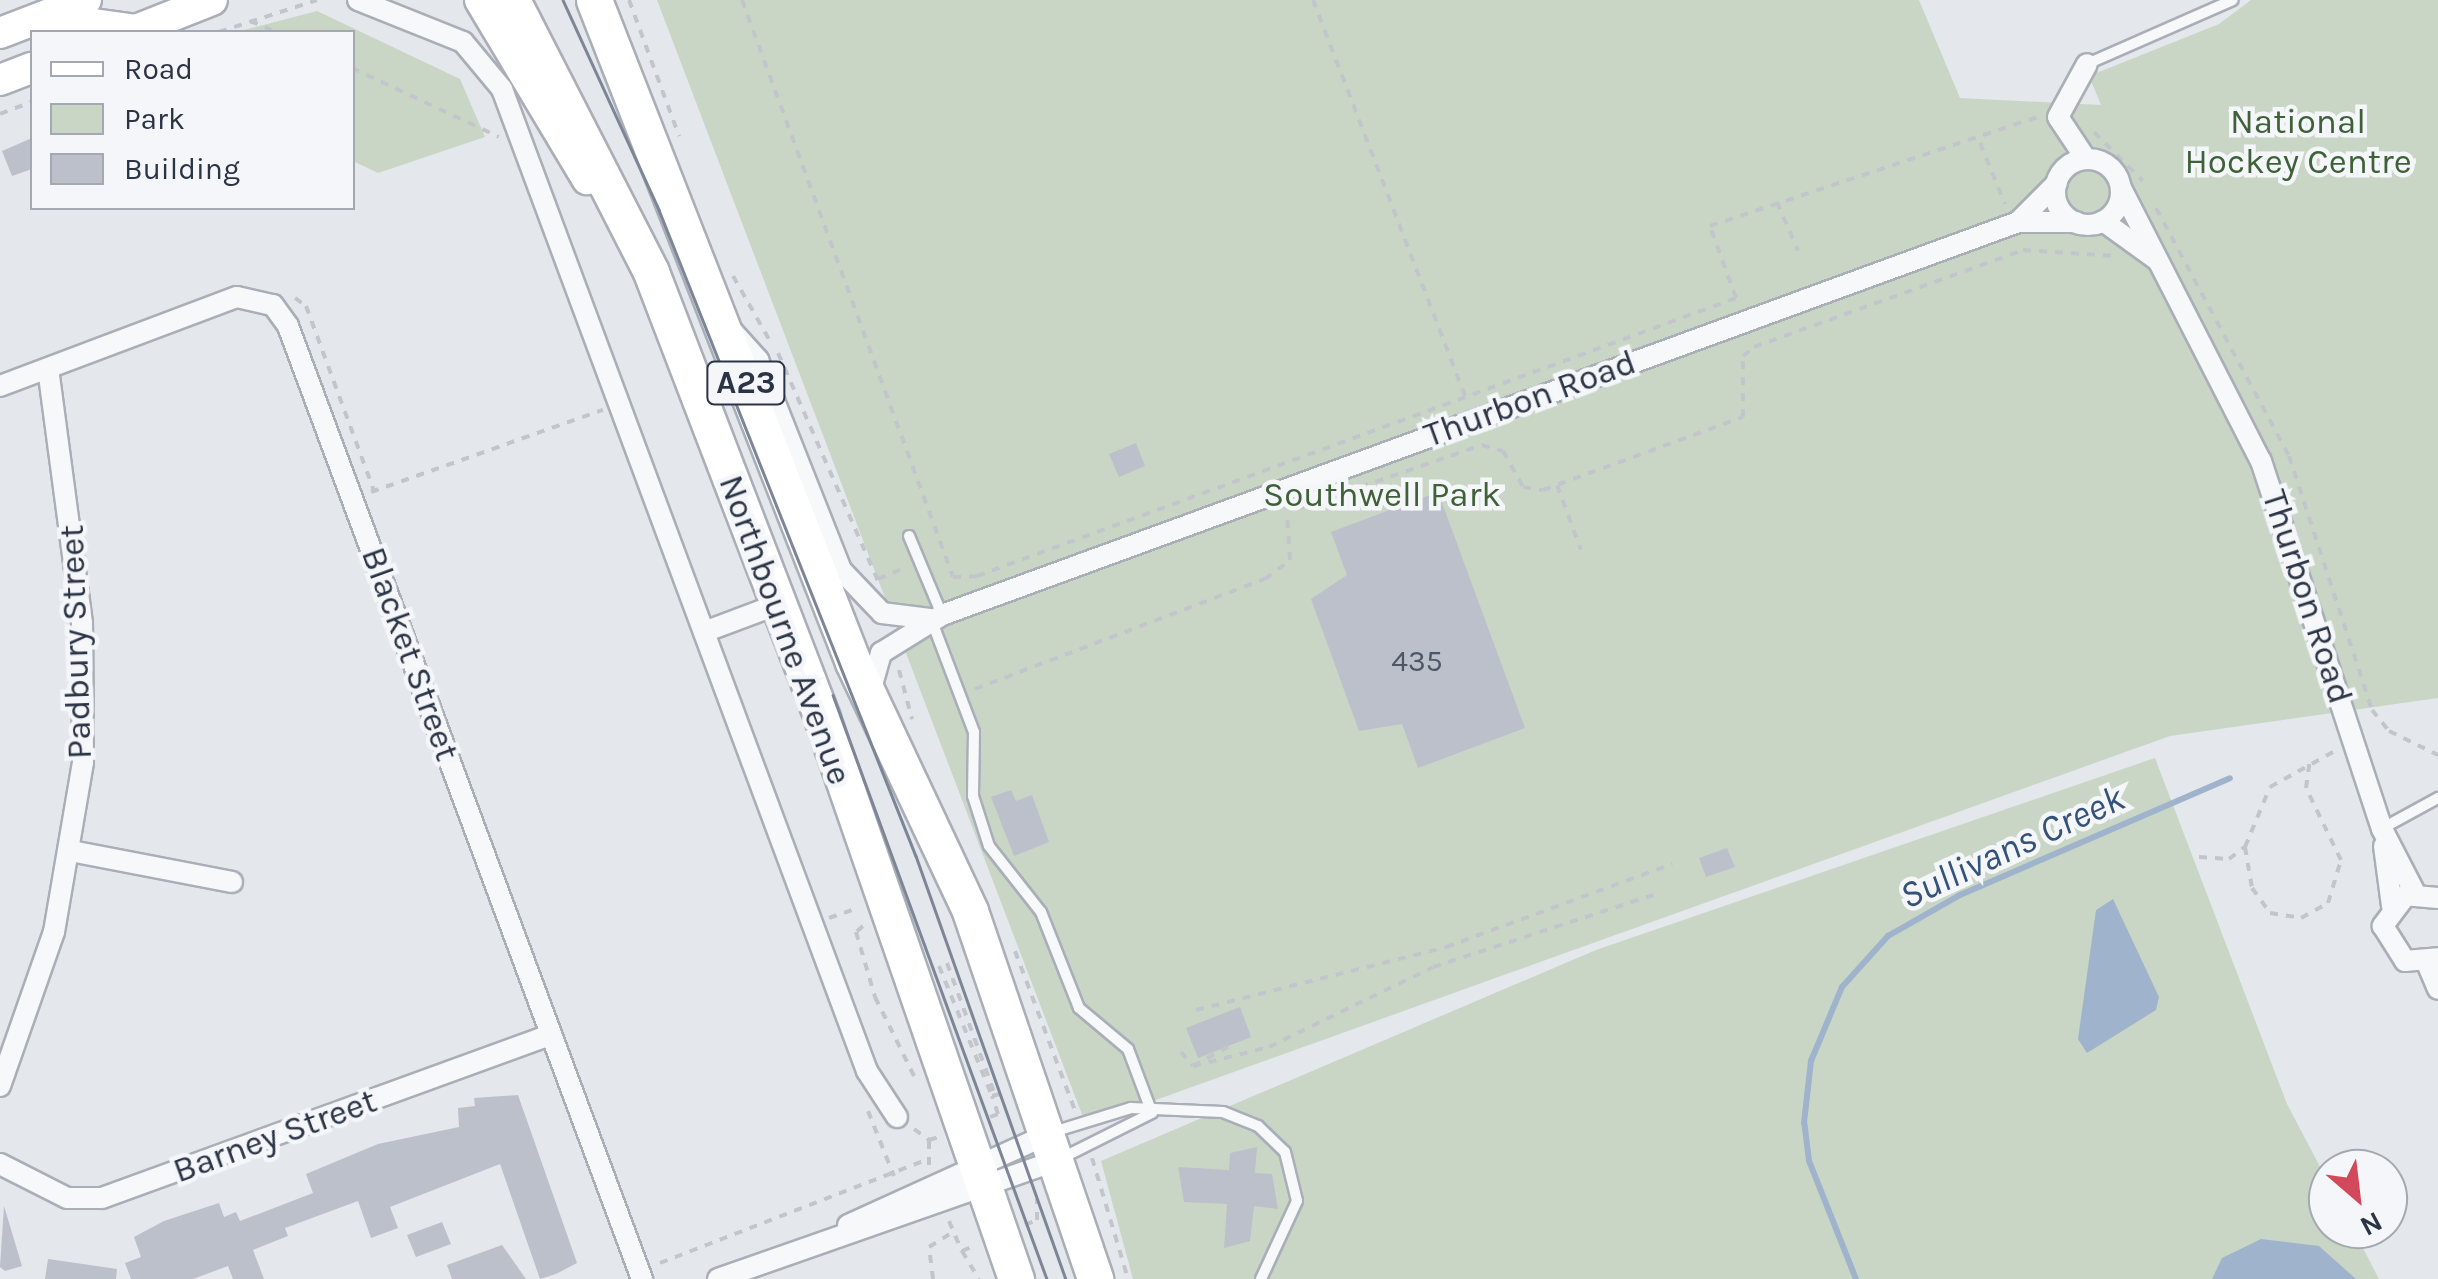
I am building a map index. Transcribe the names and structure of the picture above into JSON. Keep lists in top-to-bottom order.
{
  "streets": {
    "highway": ["A23", "Northbourne Avenue"],
    "street": [
      "Thurbon Road",
      "Padbury Street",
      "Blacket Street",
      "Barney Street"
    ]
  },
  "crossings": [
    ["Thurbon Road", "Northbourne Avenue"],
    ["Padbury Street", "Blacket Street"],
    ["Blacket Street", "Barney Street"]
  ],
  "water": ["Sullivans Creek"],
  "parks": ["National Hockey Centre", "Southwell Park"],
  "house_numbers": ["435"],
  "legend": ["Road", "Park", "Building"],
  "north": "bottom right"
}
